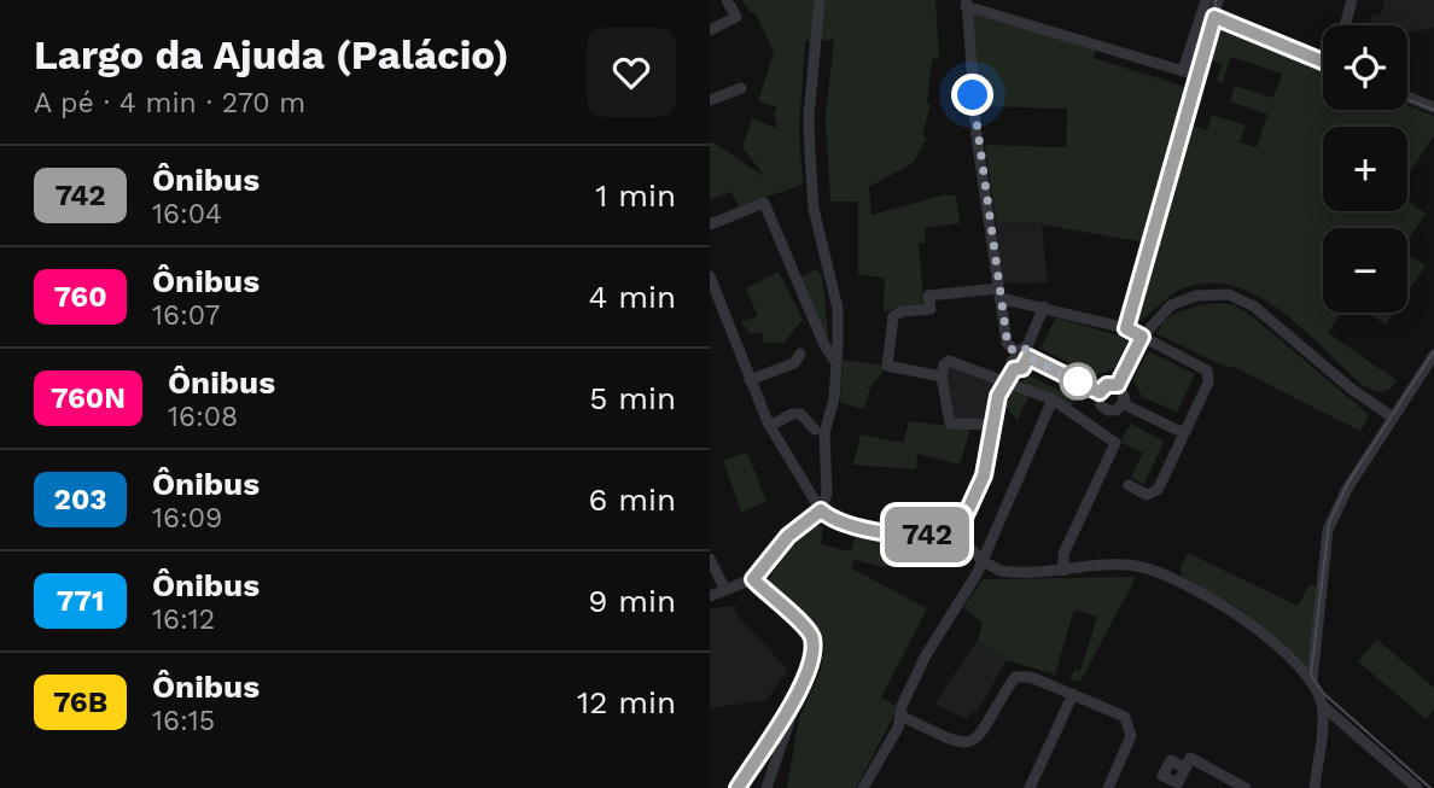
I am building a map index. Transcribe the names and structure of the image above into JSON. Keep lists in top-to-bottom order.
{
  "lines": ["bus line 742"],
  "page": {
    "heading": ["Largo da Ajuda (Palácio)", "A pé · 4 min · 270 m"],
    "on_map": "742",
    "map_buttons": ["+", "−"],
    "list": [
      {
        "mark": "742",
        "name": "Ônibus",
        "note": "16:04",
        "value": "1 min"
      },
      {
        "mark": "760",
        "name": "Ônibus",
        "note": "16:07",
        "value": "4 min"
      },
      {
        "mark": "760N",
        "name": "Ônibus",
        "note": "16:08",
        "value": "5 min"
      },
      {
        "mark": "203",
        "name": "Ônibus",
        "note": "16:09",
        "value": "6 min"
      },
      {
        "mark": "771",
        "name": "Ônibus",
        "note": "16:12",
        "value": "9 min"
      },
      {
        "mark": "76B",
        "name": "Ônibus",
        "note": "16:15",
        "value": "12 min"
      }
    ]
  }
}
